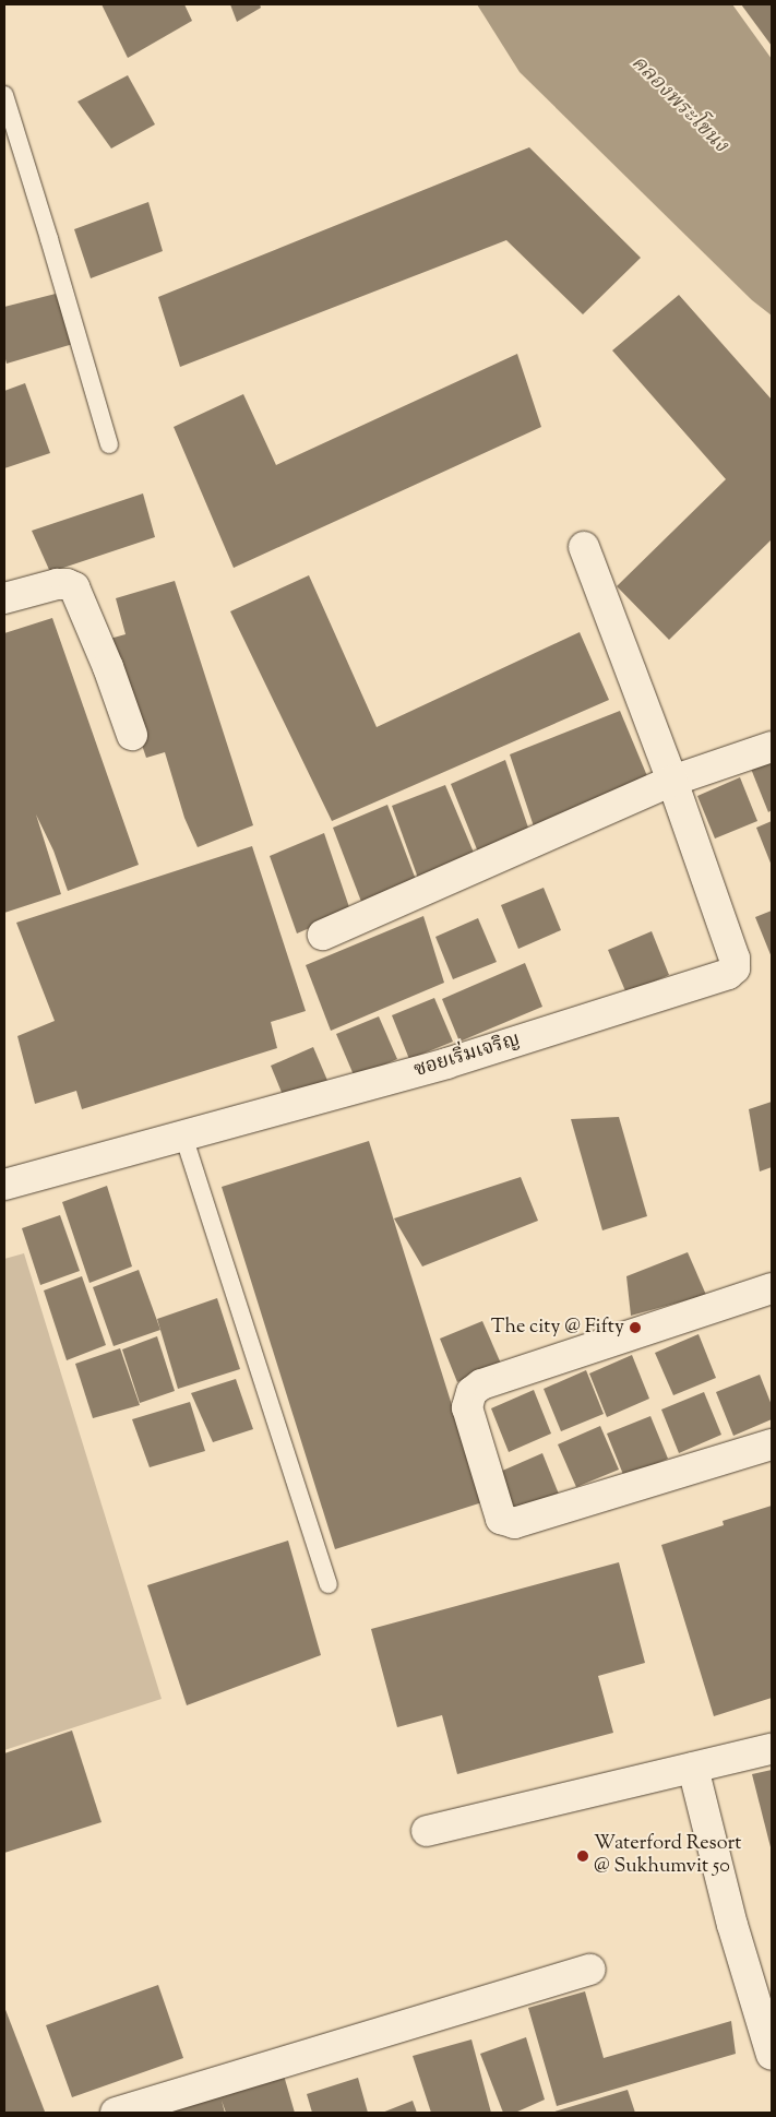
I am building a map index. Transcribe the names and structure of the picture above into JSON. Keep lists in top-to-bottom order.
{
  "streets": {
    "street": ["ซอยเริ่มเจริญ"]
  },
  "water": ["คลองพระโขนง"],
  "places": ["The city @ Fifty", "Waterford Resort @ Sukhumvit 50"]
}
